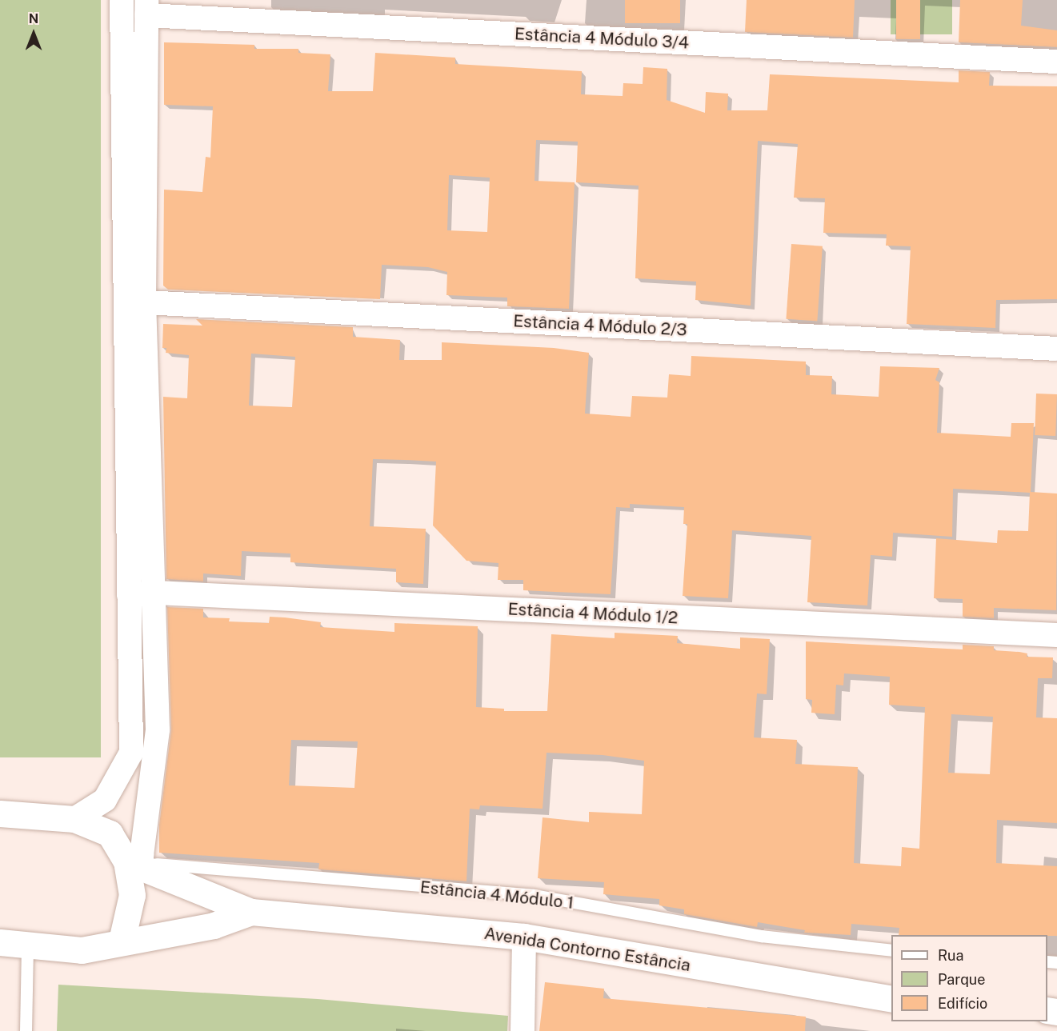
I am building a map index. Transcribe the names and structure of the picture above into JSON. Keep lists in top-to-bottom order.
{
  "streets": {
    "street": [
      "Estância 4 Módulo 3/4",
      "Estância 4 Módulo 2/3",
      "Estância 4 Módulo 1/2",
      "Avenida Contorno Estância"
    ],
    "lane": ["Estância 4 Módulo 1"]
  },
  "crossings": [
    ["Estância 4 Módulo 1", "Avenida Contorno Estância"]
  ],
  "legend": ["Rua", "Parque", "Edifício"],
  "north": "top"
}
